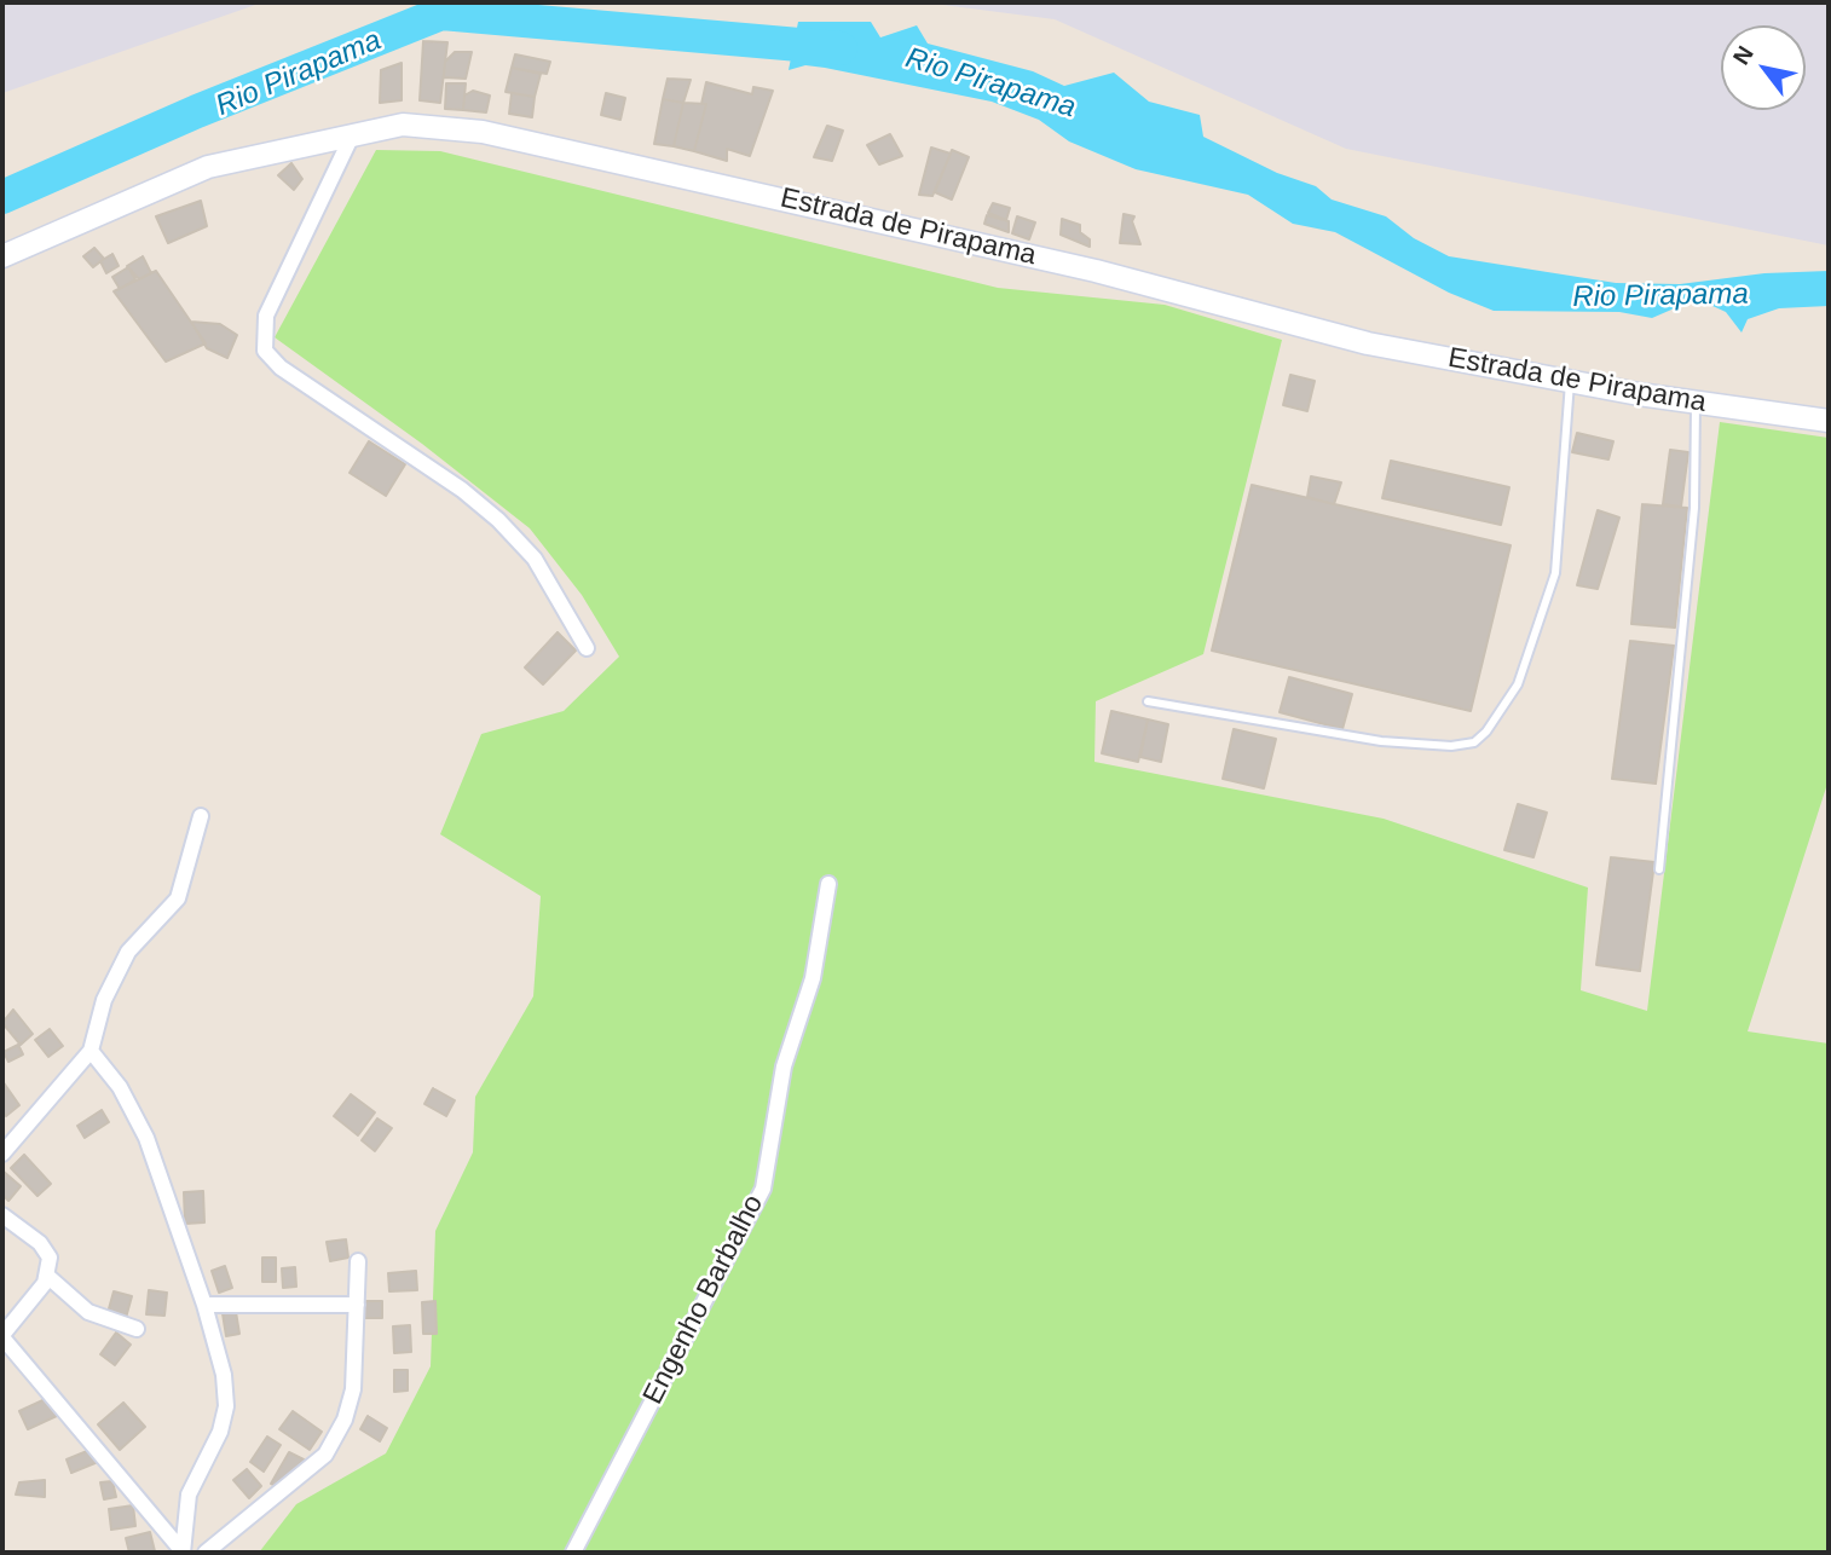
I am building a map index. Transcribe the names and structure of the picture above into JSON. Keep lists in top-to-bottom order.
{
  "streets": {
    "main road": ["Estrada de Pirapama"],
    "street": ["Engenho Barbalho"]
  },
  "water": ["Rio Pirapama"],
  "north": "top left"
}
